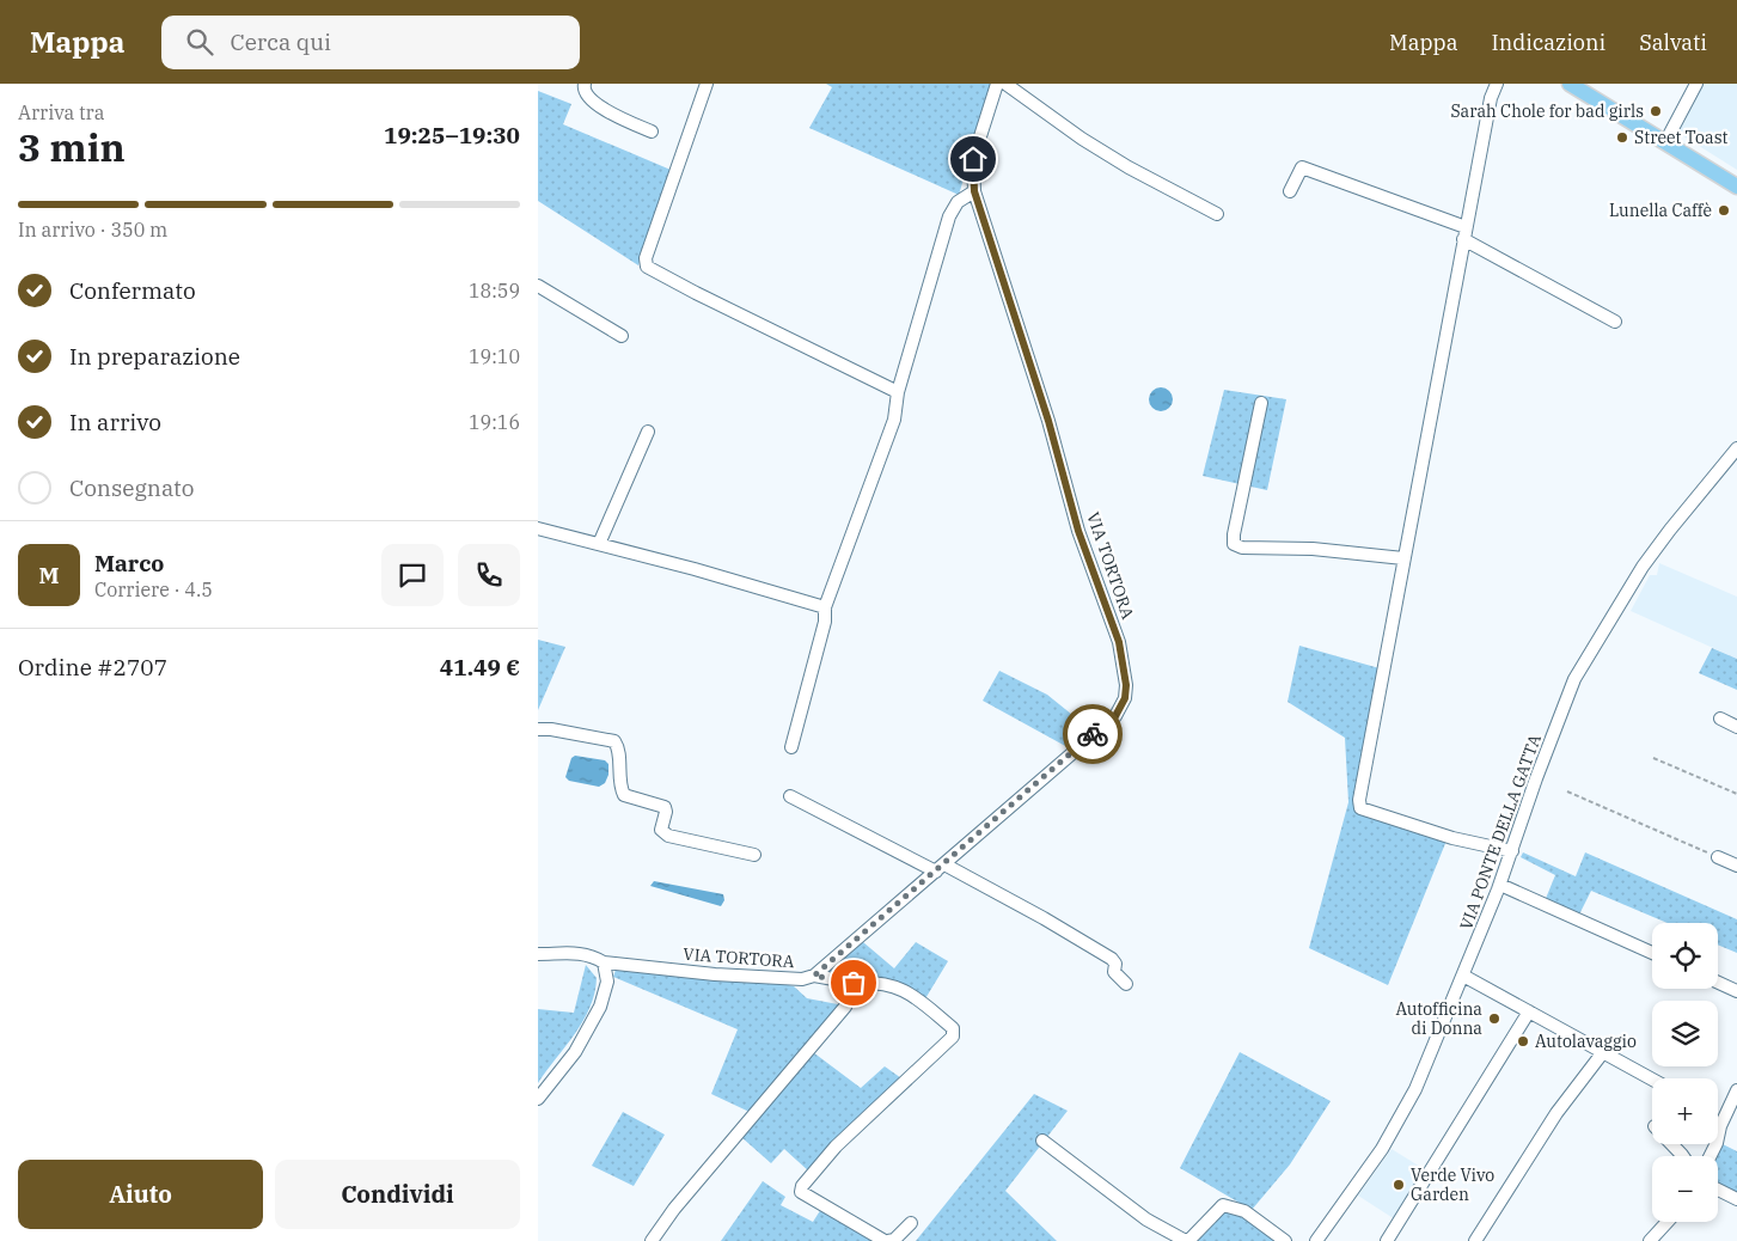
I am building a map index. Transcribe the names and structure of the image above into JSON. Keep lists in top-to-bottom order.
{
  "streets": {
    "street": ["VIA TORTORA", "VIA PONTE DELLA GATTA"]
  },
  "places": [
    "Sarah Chole for bad girls",
    "Street Toast",
    "Lunella Caffè",
    "Autofficina di Donna",
    "Autolavaggio",
    "Verde Vivo Garden"
  ],
  "page": {
    "header": "Mappa",
    "search": "Cerca qui",
    "nav": ["Mappa", "Indicazioni", "Salvati"],
    "heading": ["3 min", "Arriva tra", "19:25–19:30"],
    "panel": [
      "Marco",
      "Corriere · 4.5",
      "Ordine #2707",
      "41.49 €"
    ],
    "bar": "In arrivo · 350 m",
    "list": [
      ["Confermato", "18:59"],
      ["In preparazione", "19:10"],
      ["In arrivo", "19:16"],
      "Consegnato"
    ],
    "round": "M",
    "map_buttons": ["+", "−"],
    "buttons": ["Aiuto", "Condividi"]
  }
}
